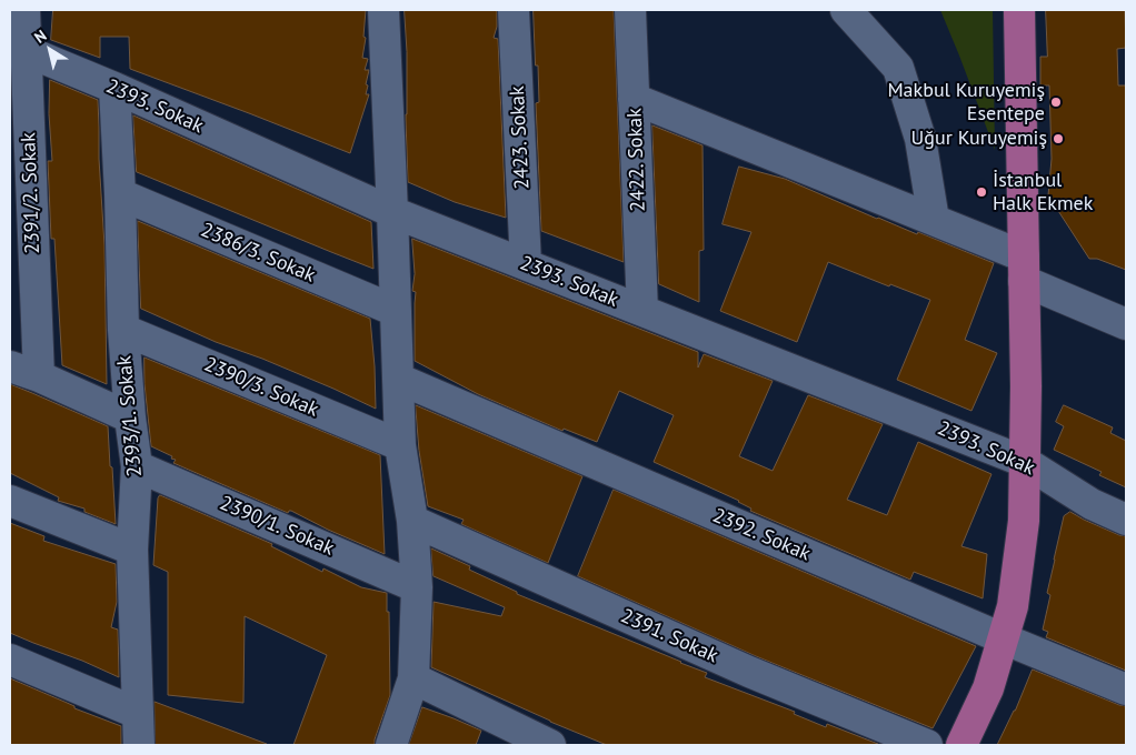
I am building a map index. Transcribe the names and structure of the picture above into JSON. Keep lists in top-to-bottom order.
{
  "streets": {
    "street": [
      "2393. Sokak",
      "2423. Sokak",
      "2422. Sokak",
      "2391/2. Sokak",
      "2386/3. Sokak",
      "2390/3. Sokak",
      "2393/1. Sokak",
      "2390/1. Sokak",
      "2392. Sokak",
      "2391. Sokak"
    ]
  },
  "crossings": [
    ["2393. Sokak", "2423. Sokak"],
    ["2393. Sokak", "2422. Sokak"],
    ["2393. Sokak", "2391/2. Sokak"],
    ["2393. Sokak", "2393/1. Sokak"],
    ["2386/3. Sokak", "2393/1. Sokak"],
    ["2390/3. Sokak", "2393/1. Sokak"],
    ["2393/1. Sokak", "2390/1. Sokak"]
  ],
  "places": ["Makbul Kuruyemiş Esentepe", "Uğur Kuruyemiş", "İstanbul Halk Ekmek"],
  "north": "top left"
}
